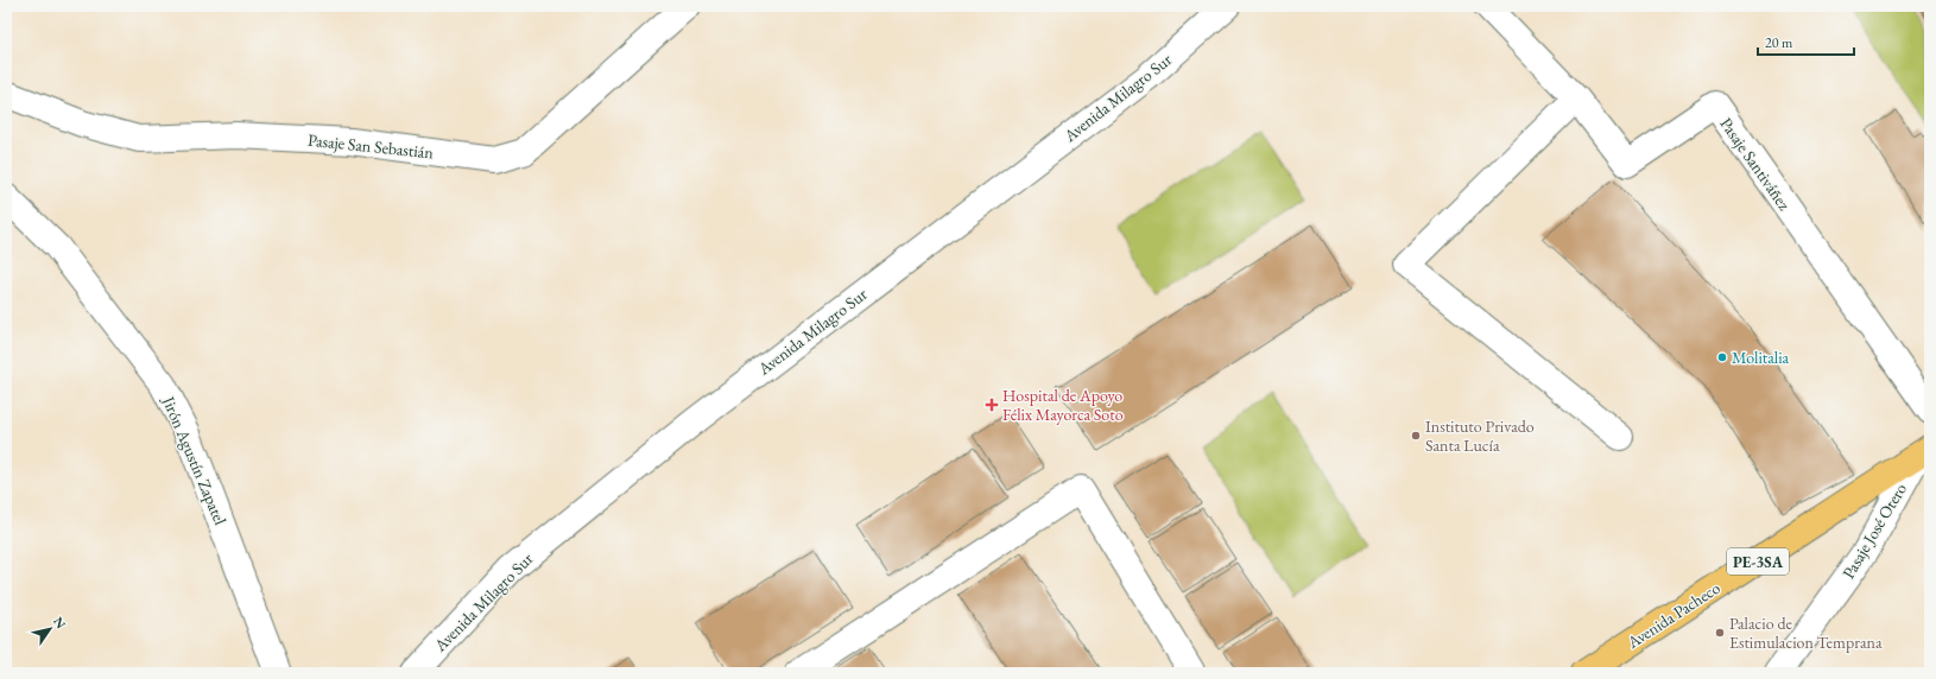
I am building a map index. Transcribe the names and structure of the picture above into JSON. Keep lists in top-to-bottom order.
{
  "streets": {
    "highway": ["PE-3SA", "Avenida Pacheco"],
    "street": [
      "Avenida Milagro Sur",
      "Pasaje San Sebastián",
      "Pasaje Santiváñez",
      "Jirón Agustín Zapatel",
      "Pasaje José Otero"
    ]
  },
  "crossings": [
    ["Pasaje José Otero", "Avenida Pacheco"]
  ],
  "places": {
    "other": ["Molitalia", "Instituto Privado Santa Lucía", "Palacio de Estimulacion Temprana"],
    "health": ["Hospital de Apoyo Félix Mayorca Soto"]
  },
  "scale_bar": "20 m",
  "north": "top right"
}
